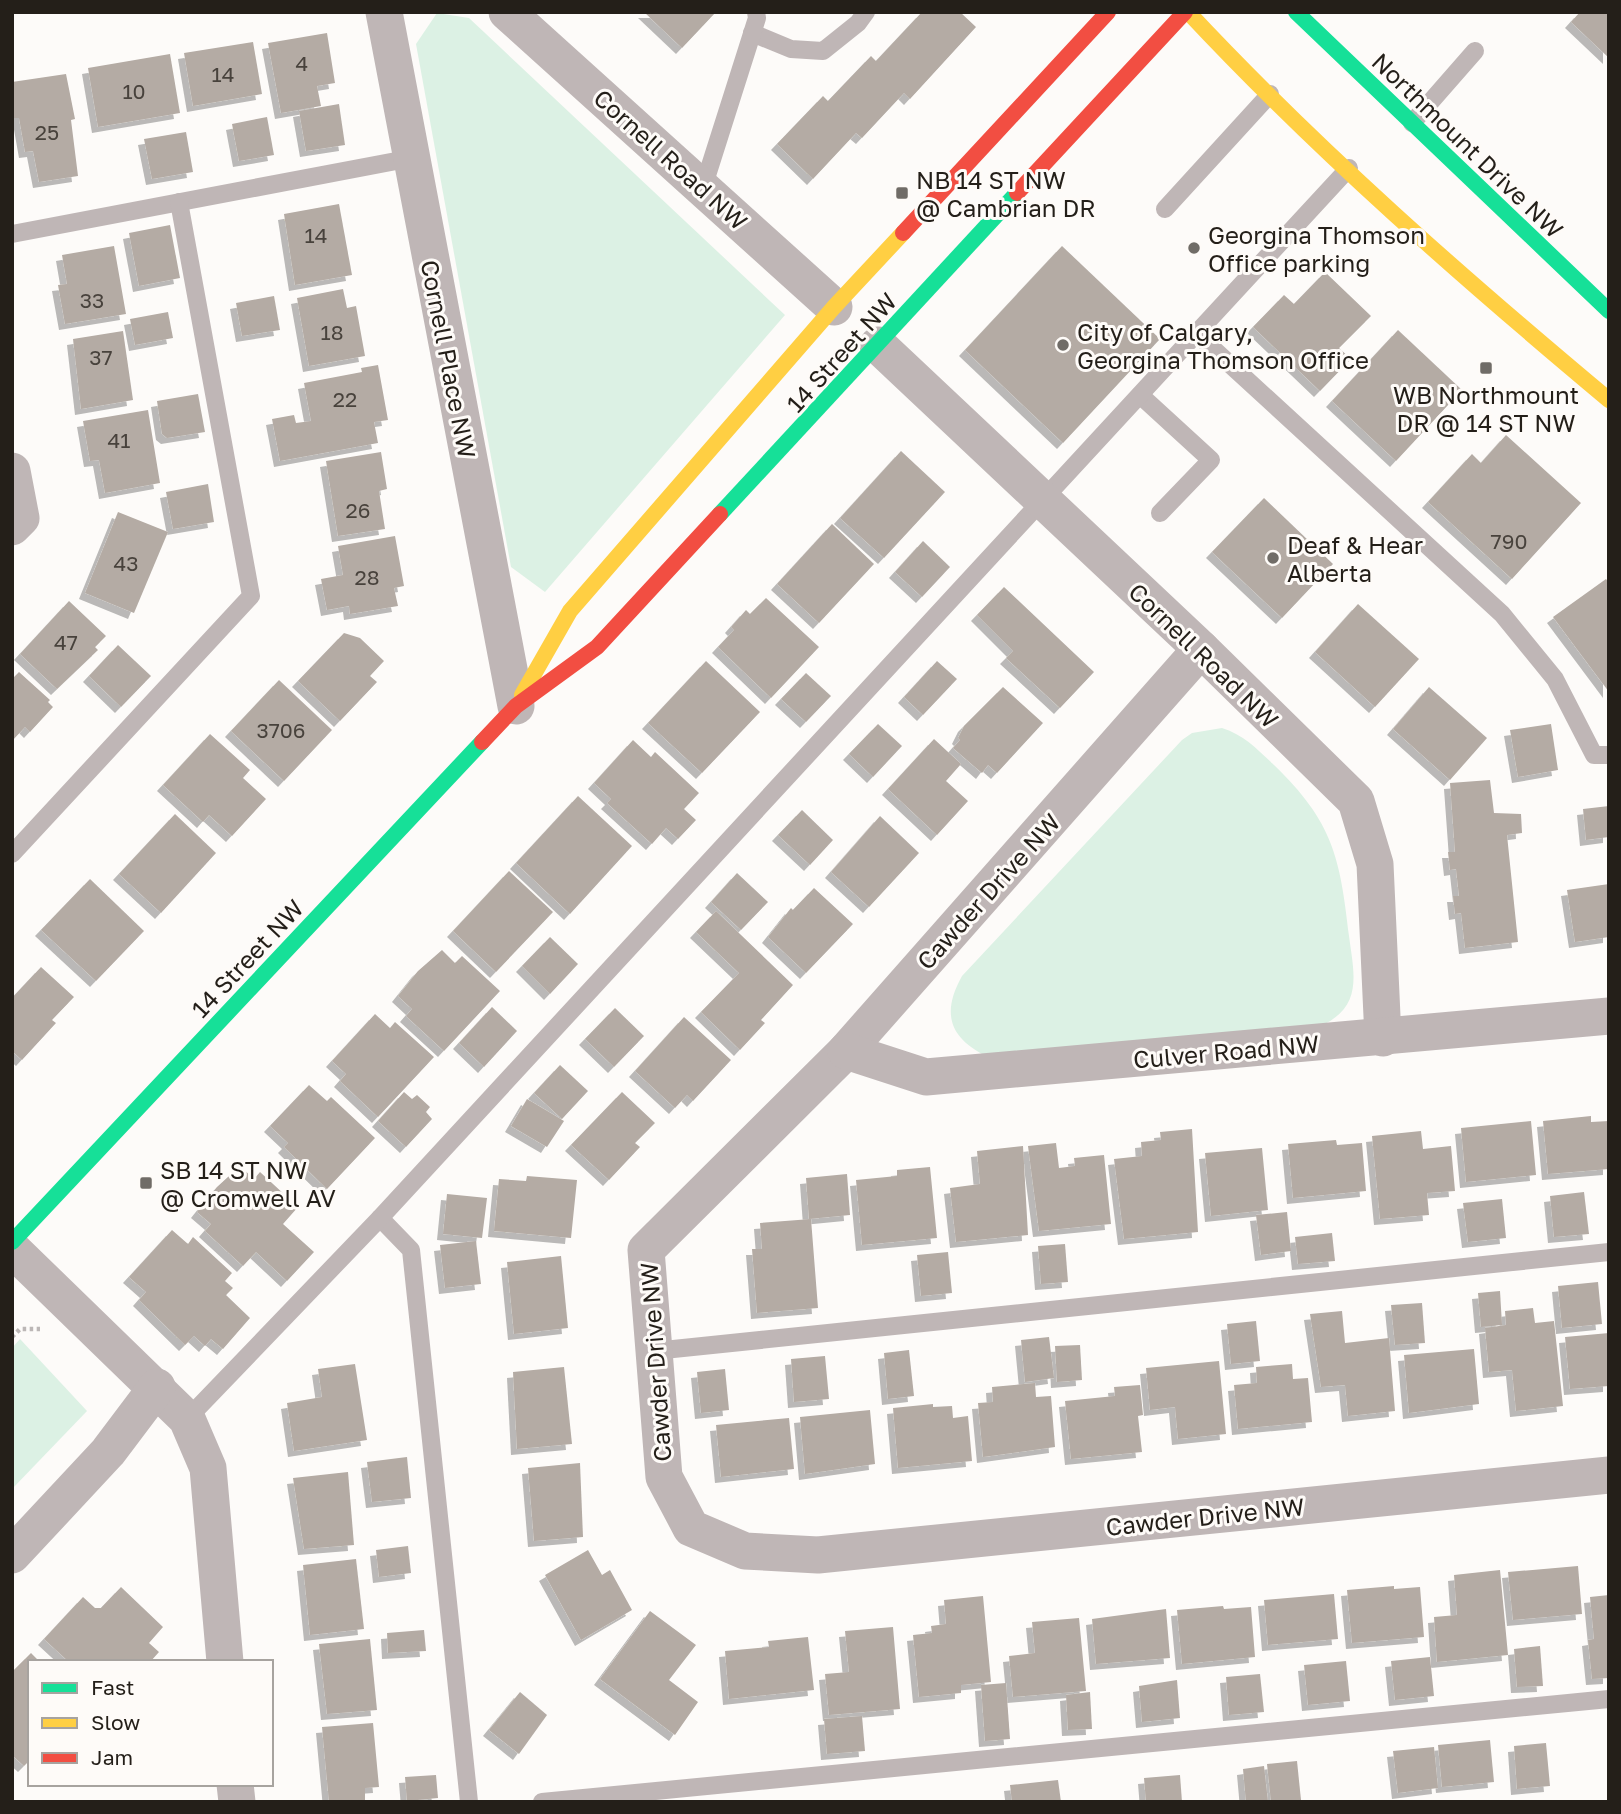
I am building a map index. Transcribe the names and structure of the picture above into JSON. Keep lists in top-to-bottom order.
{
  "streets": {
    "main road": ["Northmount Drive NW", "14 Street NW"],
    "street": [
      "Cornell Road NW",
      "Cornell Place NW",
      "Cawder Drive NW",
      "Culver Road NW"
    ]
  },
  "crossings": [
    ["Cornell Road NW", "14 Street NW"],
    ["Cornell Road NW", "Cawder Drive NW"],
    ["Cornell Road NW", "Culver Road NW"],
    ["14 Street NW", "Cornell Place NW"],
    ["Cawder Drive NW", "Culver Road NW"]
  ],
  "places": {
    "transit": ["NB 14 ST NW @ Cambrian DR", "WB Northmount DR @ 14 ST NW", "SB 14 ST NW @ Cromwell AV"],
    "other": ["Georgina Thomson Office parking", "City of Calgary, Georgina Thomson Office", "Deaf & Hear Alberta"]
  },
  "house_numbers": [
    "4",
    "14",
    "10",
    "25",
    "14",
    "33",
    "18",
    "37",
    "22",
    "41",
    "26",
    "790",
    "43",
    "28",
    "47",
    "3706"
  ],
  "legend": ["Fast", "Slow", "Jam"]
}
